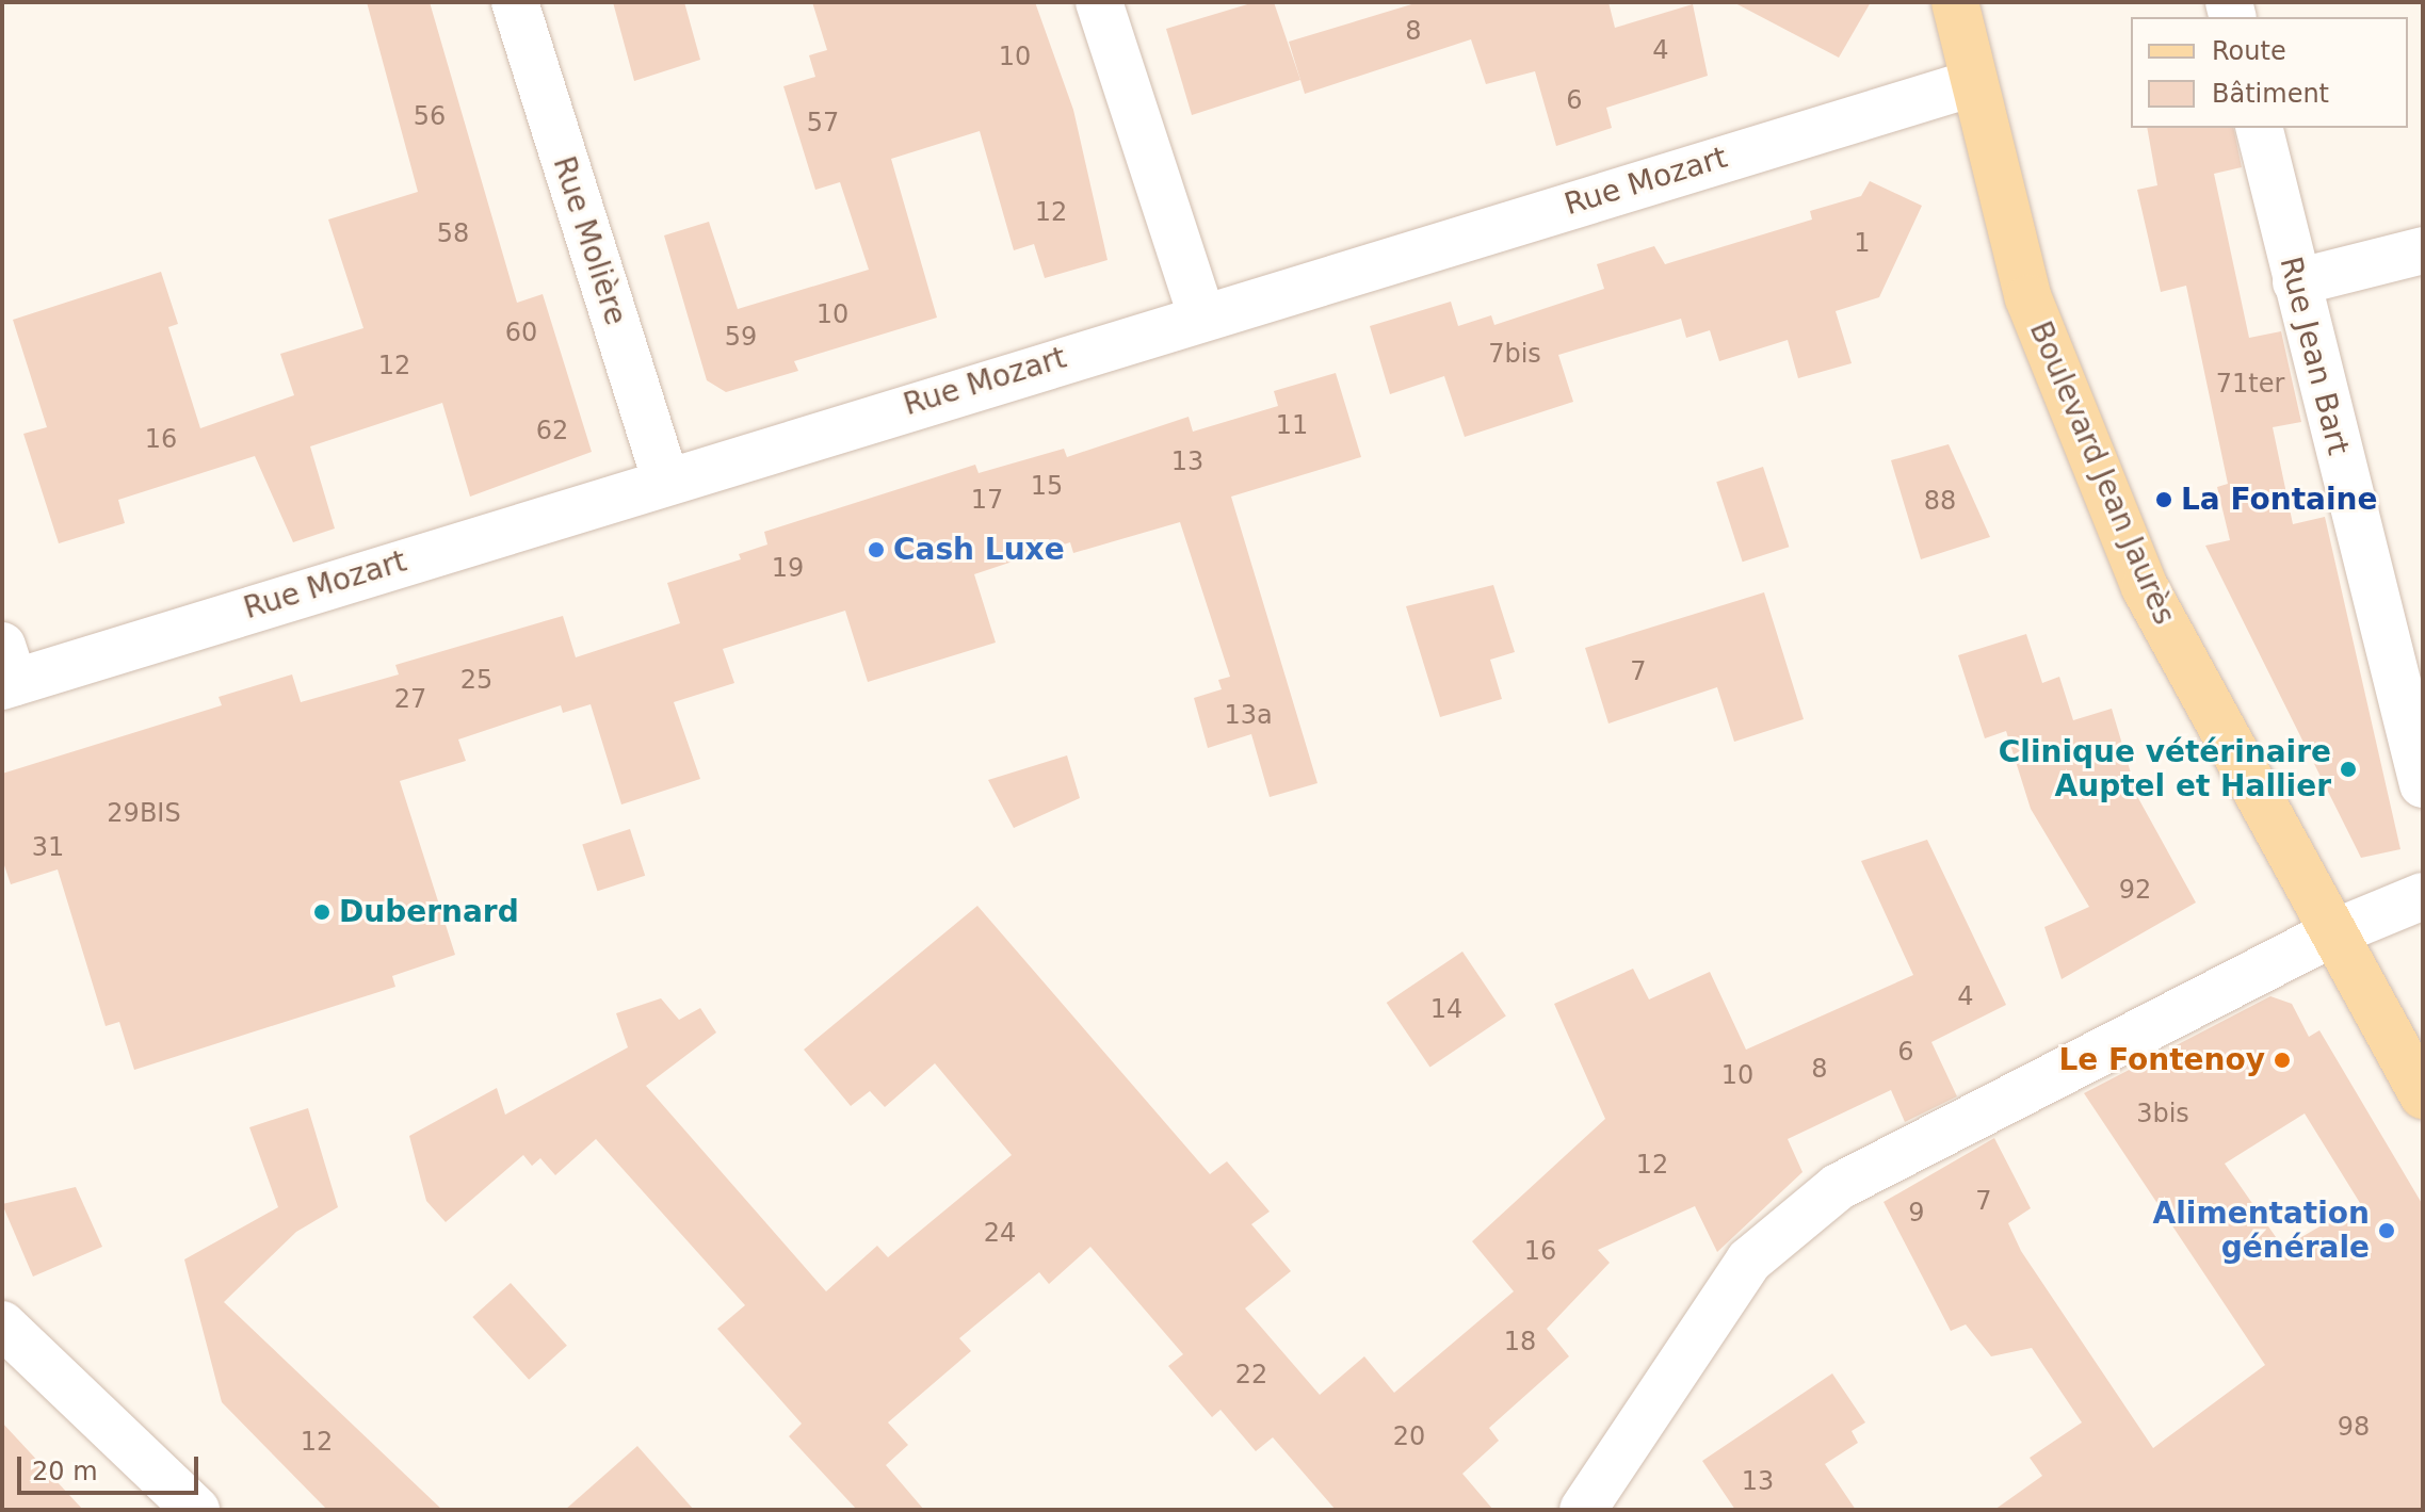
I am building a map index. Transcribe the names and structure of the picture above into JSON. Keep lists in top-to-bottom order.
{
  "streets": {
    "main road": ["Boulevard Jean Jaurès"],
    "street": ["Rue Mozart", "Rue Molière", "Rue Jean Bart"]
  },
  "crossings": [
    ["Rue Mozart", "Rue Molière"],
    ["Rue Mozart", "Boulevard Jean Jaurès"]
  ],
  "places": [
    "La Fontaine",
    "Cash Luxe",
    "Clinique vétérinaire Auptel et Hallier",
    "Dubernard",
    "Le Fontenoy",
    "Alimentation générale"
  ],
  "house_numbers": [
    "8",
    "4",
    "10",
    "6",
    "56",
    "57",
    "12",
    "58",
    "1",
    "10",
    "60",
    "59",
    "7bis",
    "12",
    "71ter",
    "11",
    "62",
    "16",
    "13",
    "15",
    "17",
    "88",
    "19",
    "7",
    "25",
    "27",
    "13a",
    "29BIS",
    "31",
    "92",
    "4",
    "14",
    "6",
    "8",
    "10",
    "3bis",
    "12",
    "7",
    "9",
    "24",
    "16",
    "18",
    "22",
    "98",
    "20",
    "12",
    "13"
  ],
  "legend": ["Route", "Bâtiment"],
  "scale_bar": "20 m"
}
